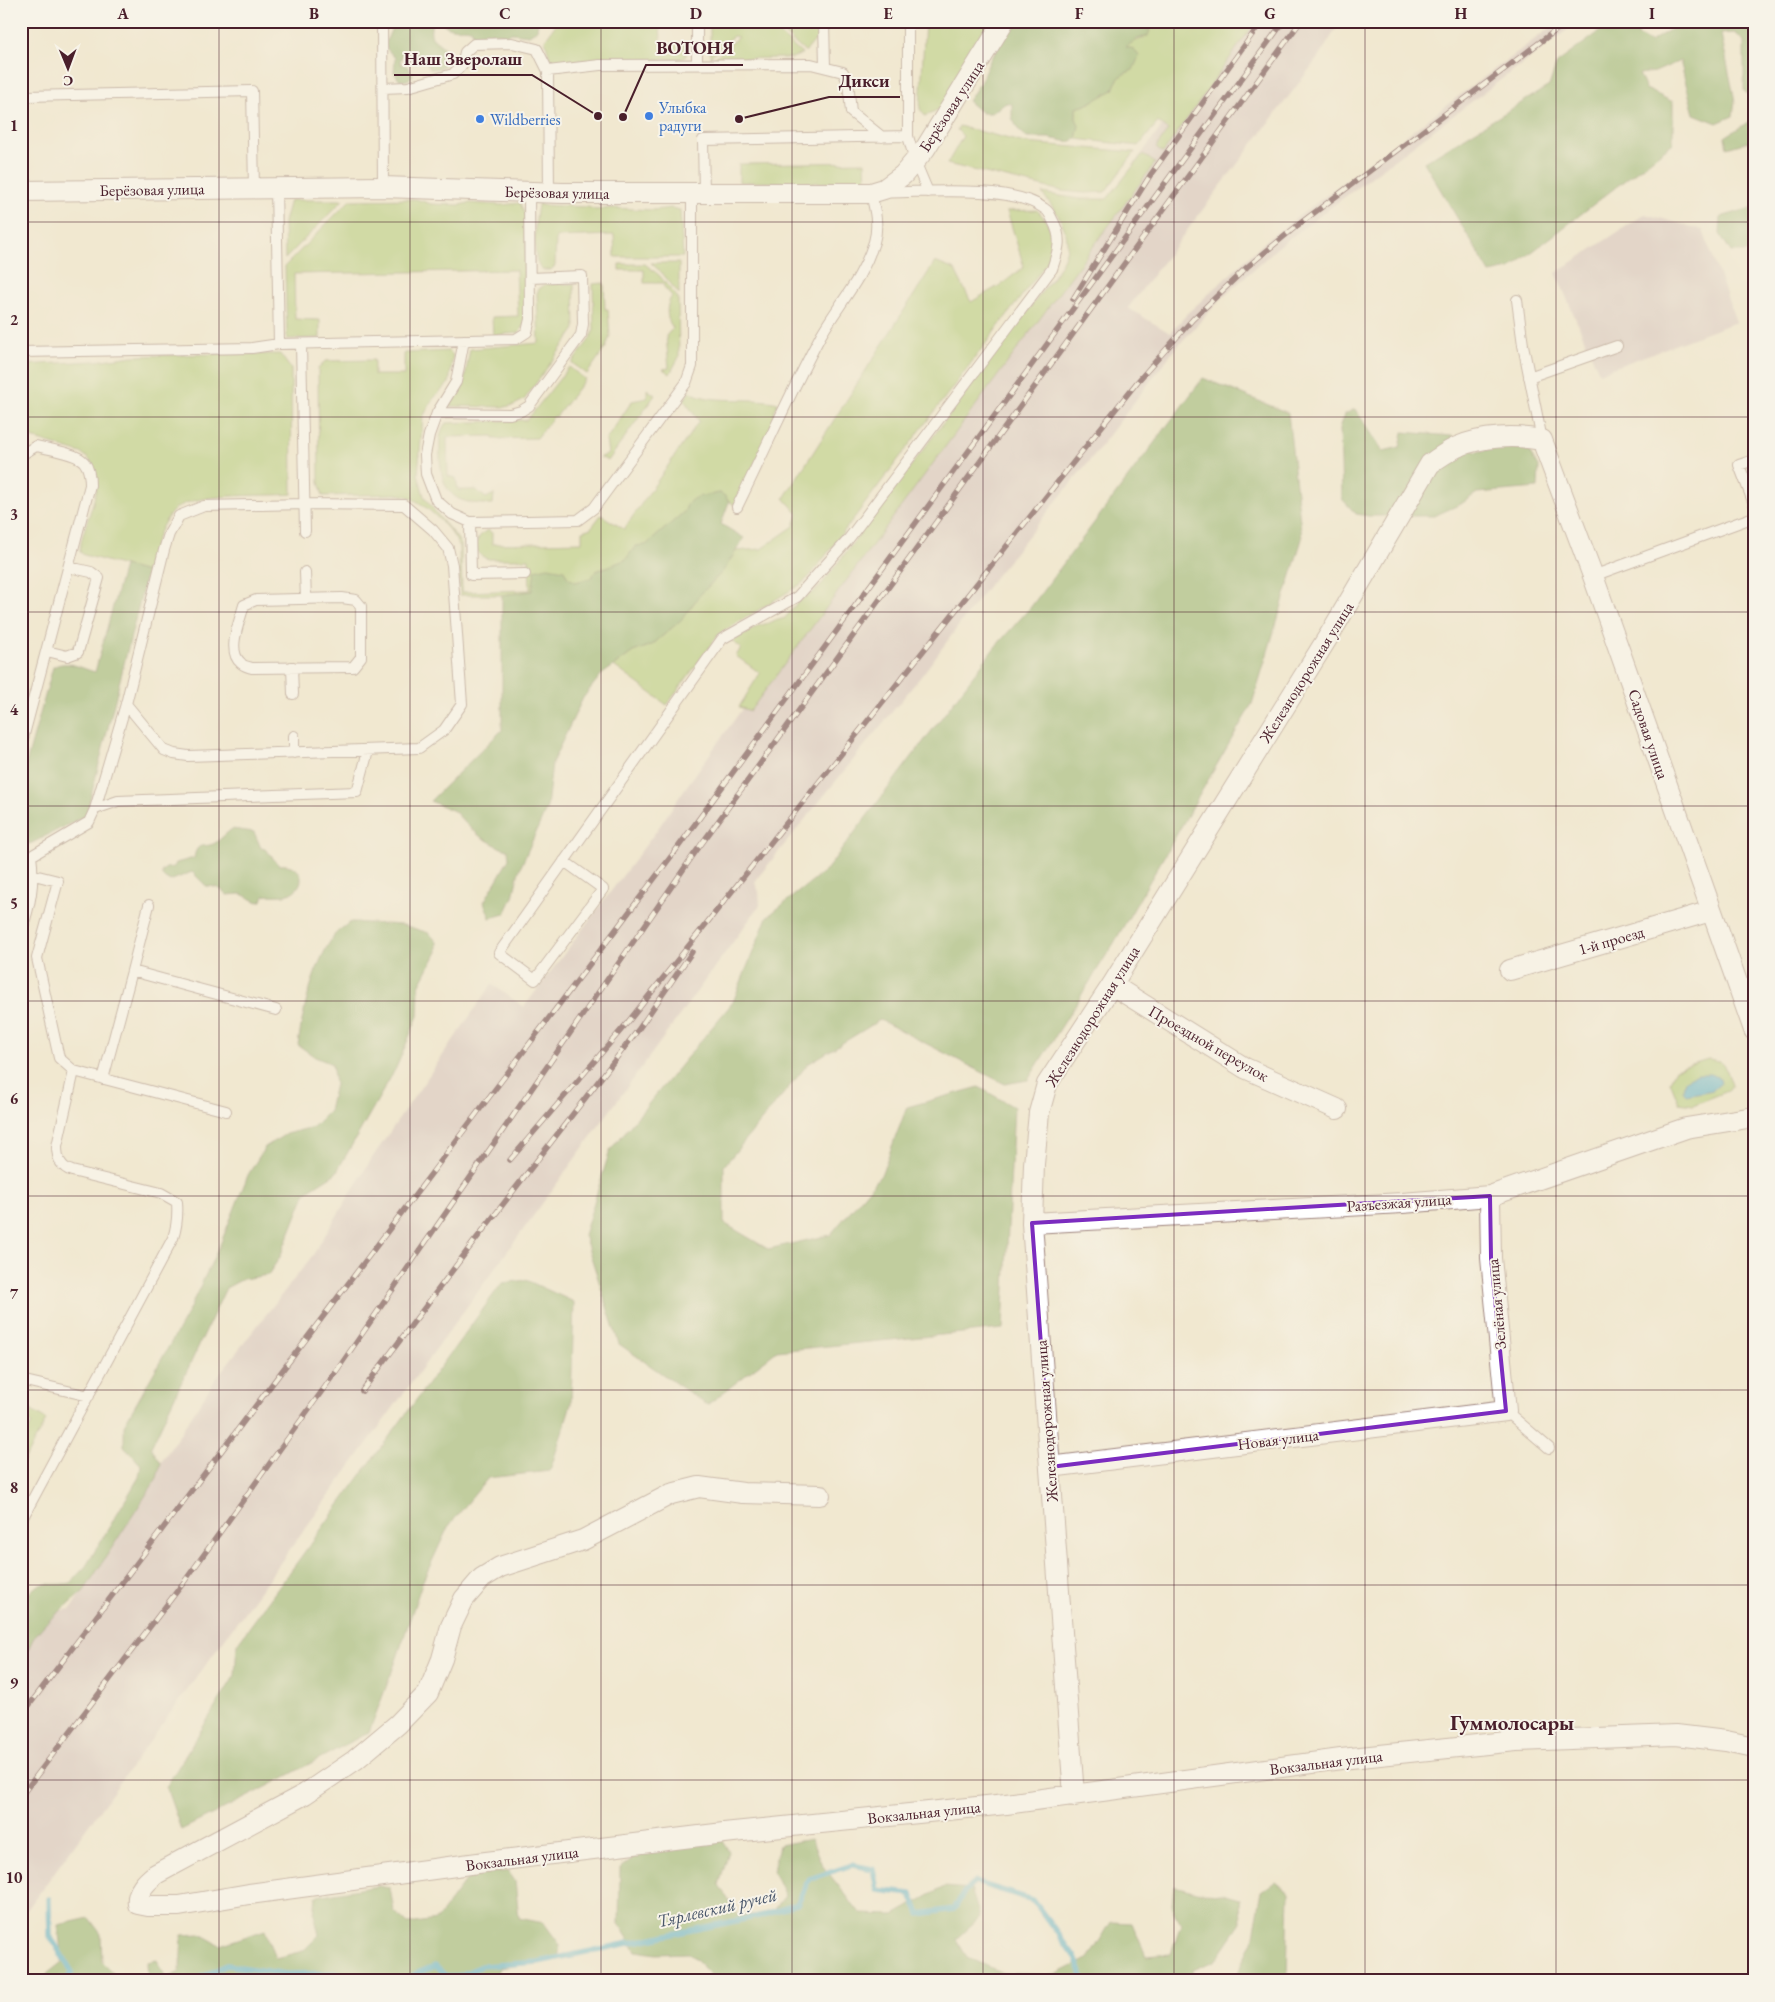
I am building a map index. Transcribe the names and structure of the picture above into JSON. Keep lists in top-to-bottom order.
{
  "streets": {
    "street": [
      "Берёзовая улица",
      "Железнодорожная улица",
      "Садовая улица",
      "1-й проезд",
      "Проездной переулок",
      "Разъезжая улица",
      "Зелёная улица",
      "Новая улица",
      "Вокзальная улица"
    ]
  },
  "crossings": [
    ["Железнодорожная улица", "Садовая улица"],
    ["Железнодорожная улица", "Проездной переулок"],
    ["Железнодорожная улица", "Разъезжая улица"],
    ["Железнодорожная улица", "Новая улица"],
    ["Железнодорожная улица", "Вокзальная улица"],
    ["Садовая улица", "1-й проезд"],
    ["Разъезжая улица", "Зелёная улица"],
    ["Зелёная улица", "Новая улица"]
  ],
  "districts": ["Гуммолосары"],
  "water": ["Тярлевский ручей"],
  "places": [
    "Наш Зверолаш",
    "Улыбка радуги",
    "ВОТОНЯ",
    "Wildberries",
    "Дикси"
  ],
  "north": "bottom",
  "grid": {
    "columns": [
      "A",
      "B",
      "C",
      "D",
      "E",
      "F",
      "G",
      "H",
      "I"
    ],
    "rows": [
      "1",
      "2",
      "3",
      "4",
      "5",
      "6",
      "7",
      "8",
      "9",
      "10"
    ]
  }
}
